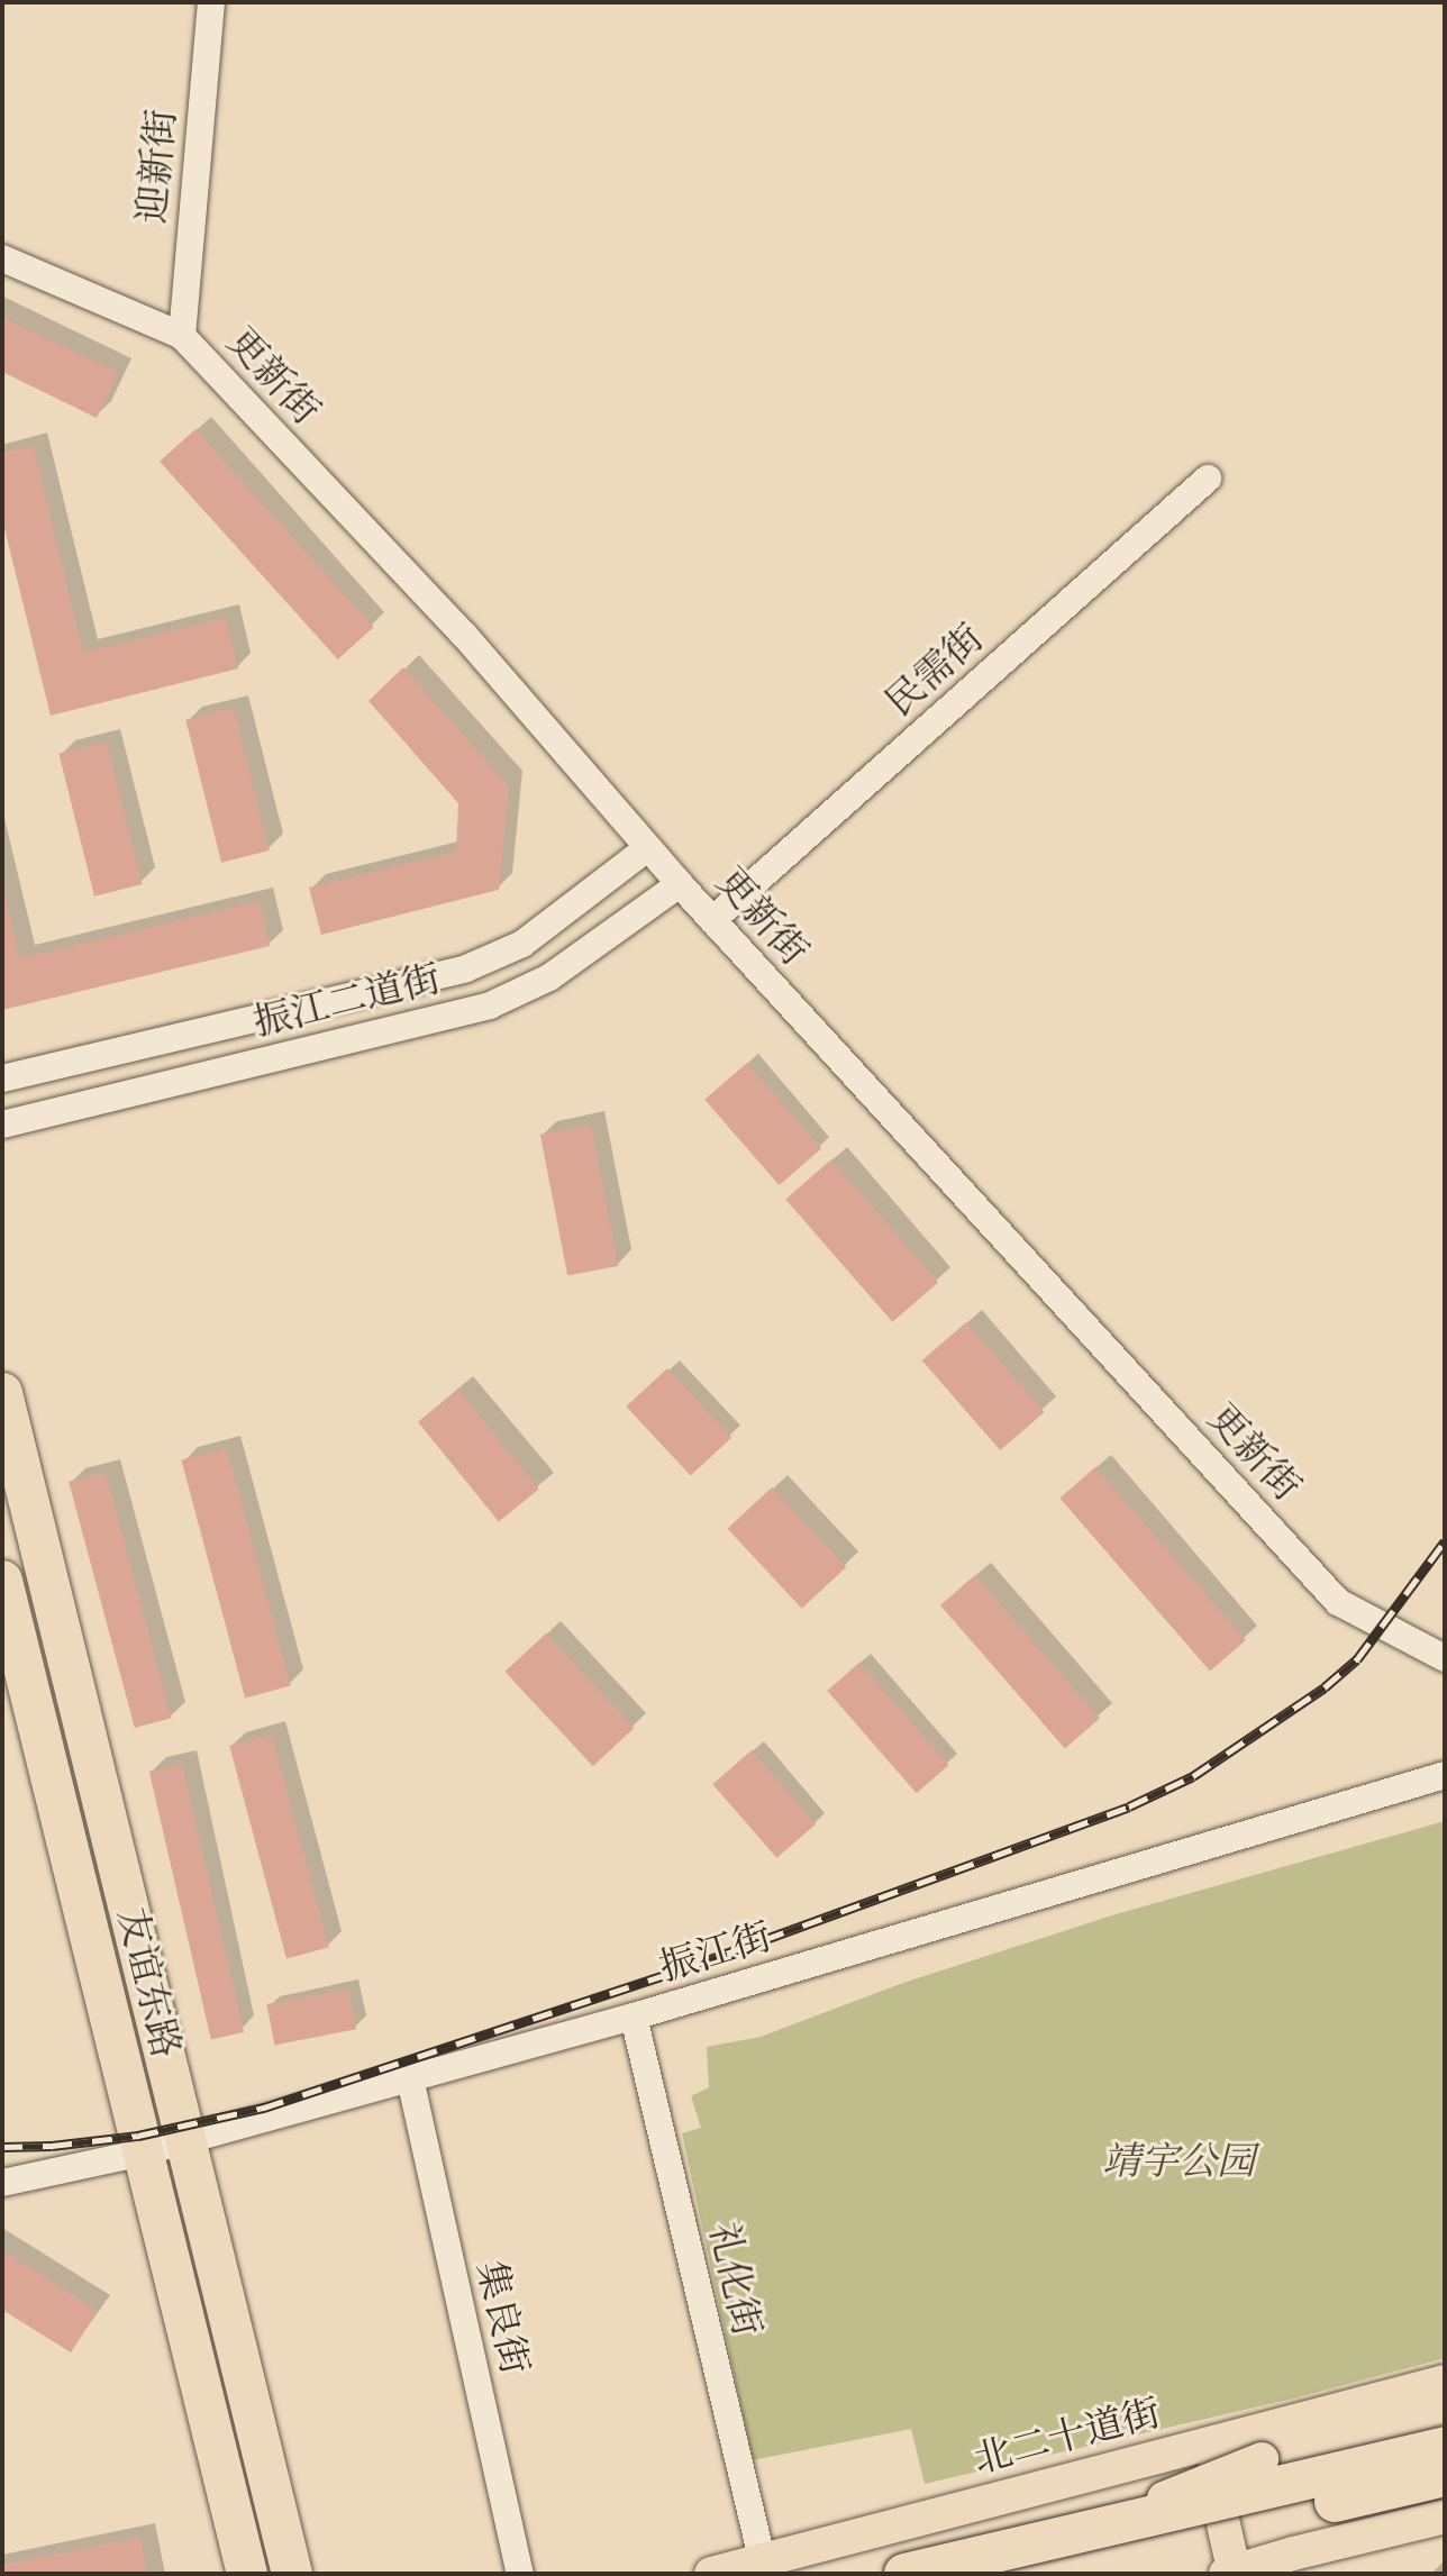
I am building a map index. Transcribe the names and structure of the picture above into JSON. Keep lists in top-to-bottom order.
{
  "streets": {
    "highway": ["友谊东路"],
    "main road": ["北二十道街"],
    "street": [
      "迎新街",
      "更新街",
      "民需街",
      "振江二道街",
      "振江街",
      "礼化街",
      "集良街"
    ]
  },
  "crossings": [
    ["迎新街", "更新街"],
    ["更新街", "民需街"],
    ["更新街", "振江二道街"],
    ["振江街", "友谊东路"],
    ["振江街", "礼化街"],
    ["振江街", "集良街"],
    ["礼化街", "北二十道街"]
  ],
  "parks": ["靖宇公园"]
}
